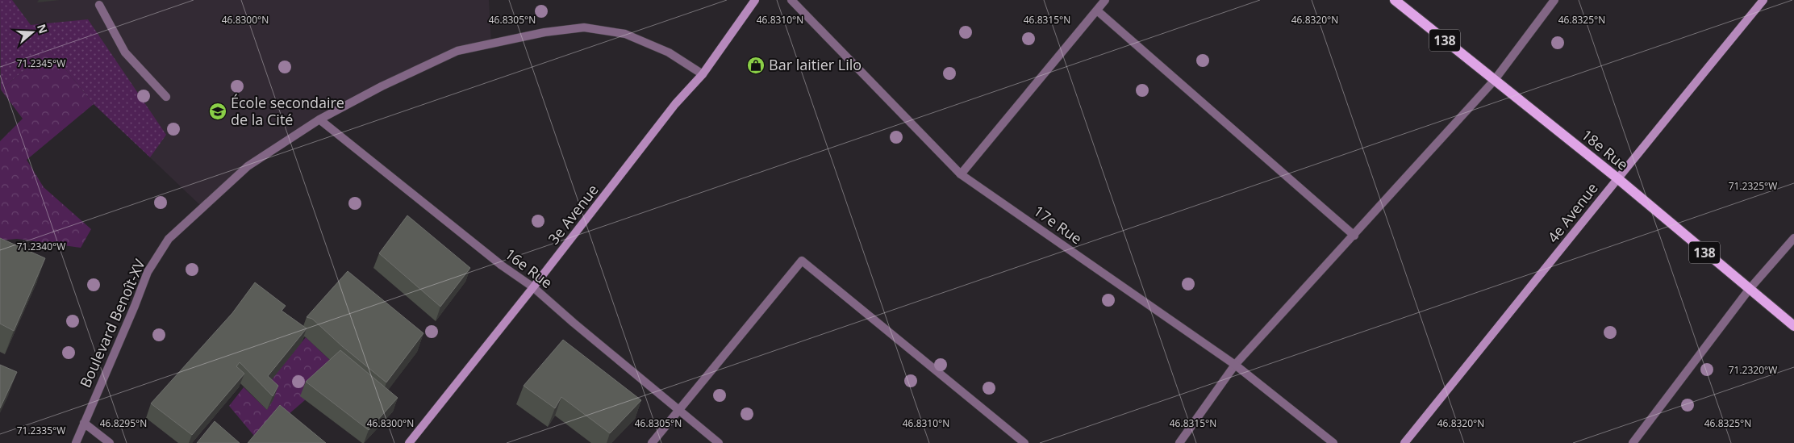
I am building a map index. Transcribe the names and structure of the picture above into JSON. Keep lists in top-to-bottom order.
{
  "streets": {
    "main road": ["138", "18e Rue"],
    "street": [
      "4e Avenue",
      "3e Avenue",
      "17e Rue",
      "16e Rue",
      "Boulevard Benoît-XV"
    ]
  },
  "crossings": [
    ["18e Rue", "4e Avenue"],
    ["3e Avenue", "16e Rue"],
    ["3e Avenue", "Boulevard Benoît-XV"],
    ["16e Rue", "Boulevard Benoît-XV"]
  ],
  "places": {
    "shop": ["Bar laitier Lilo"],
    "school or university": ["École secondaire de la Cité"]
  },
  "north": "right",
  "coordinates": [
    "46.8300°N",
    "46.8305°N",
    "46.8315°N",
    "46.8320°N",
    "46.8325°N",
    "46.8310°N",
    "71.2345°W",
    "71.2325°W",
    "71.2340°W",
    "71.2320°W",
    "46.8295°N",
    "71.2335°W"
  ]
}
